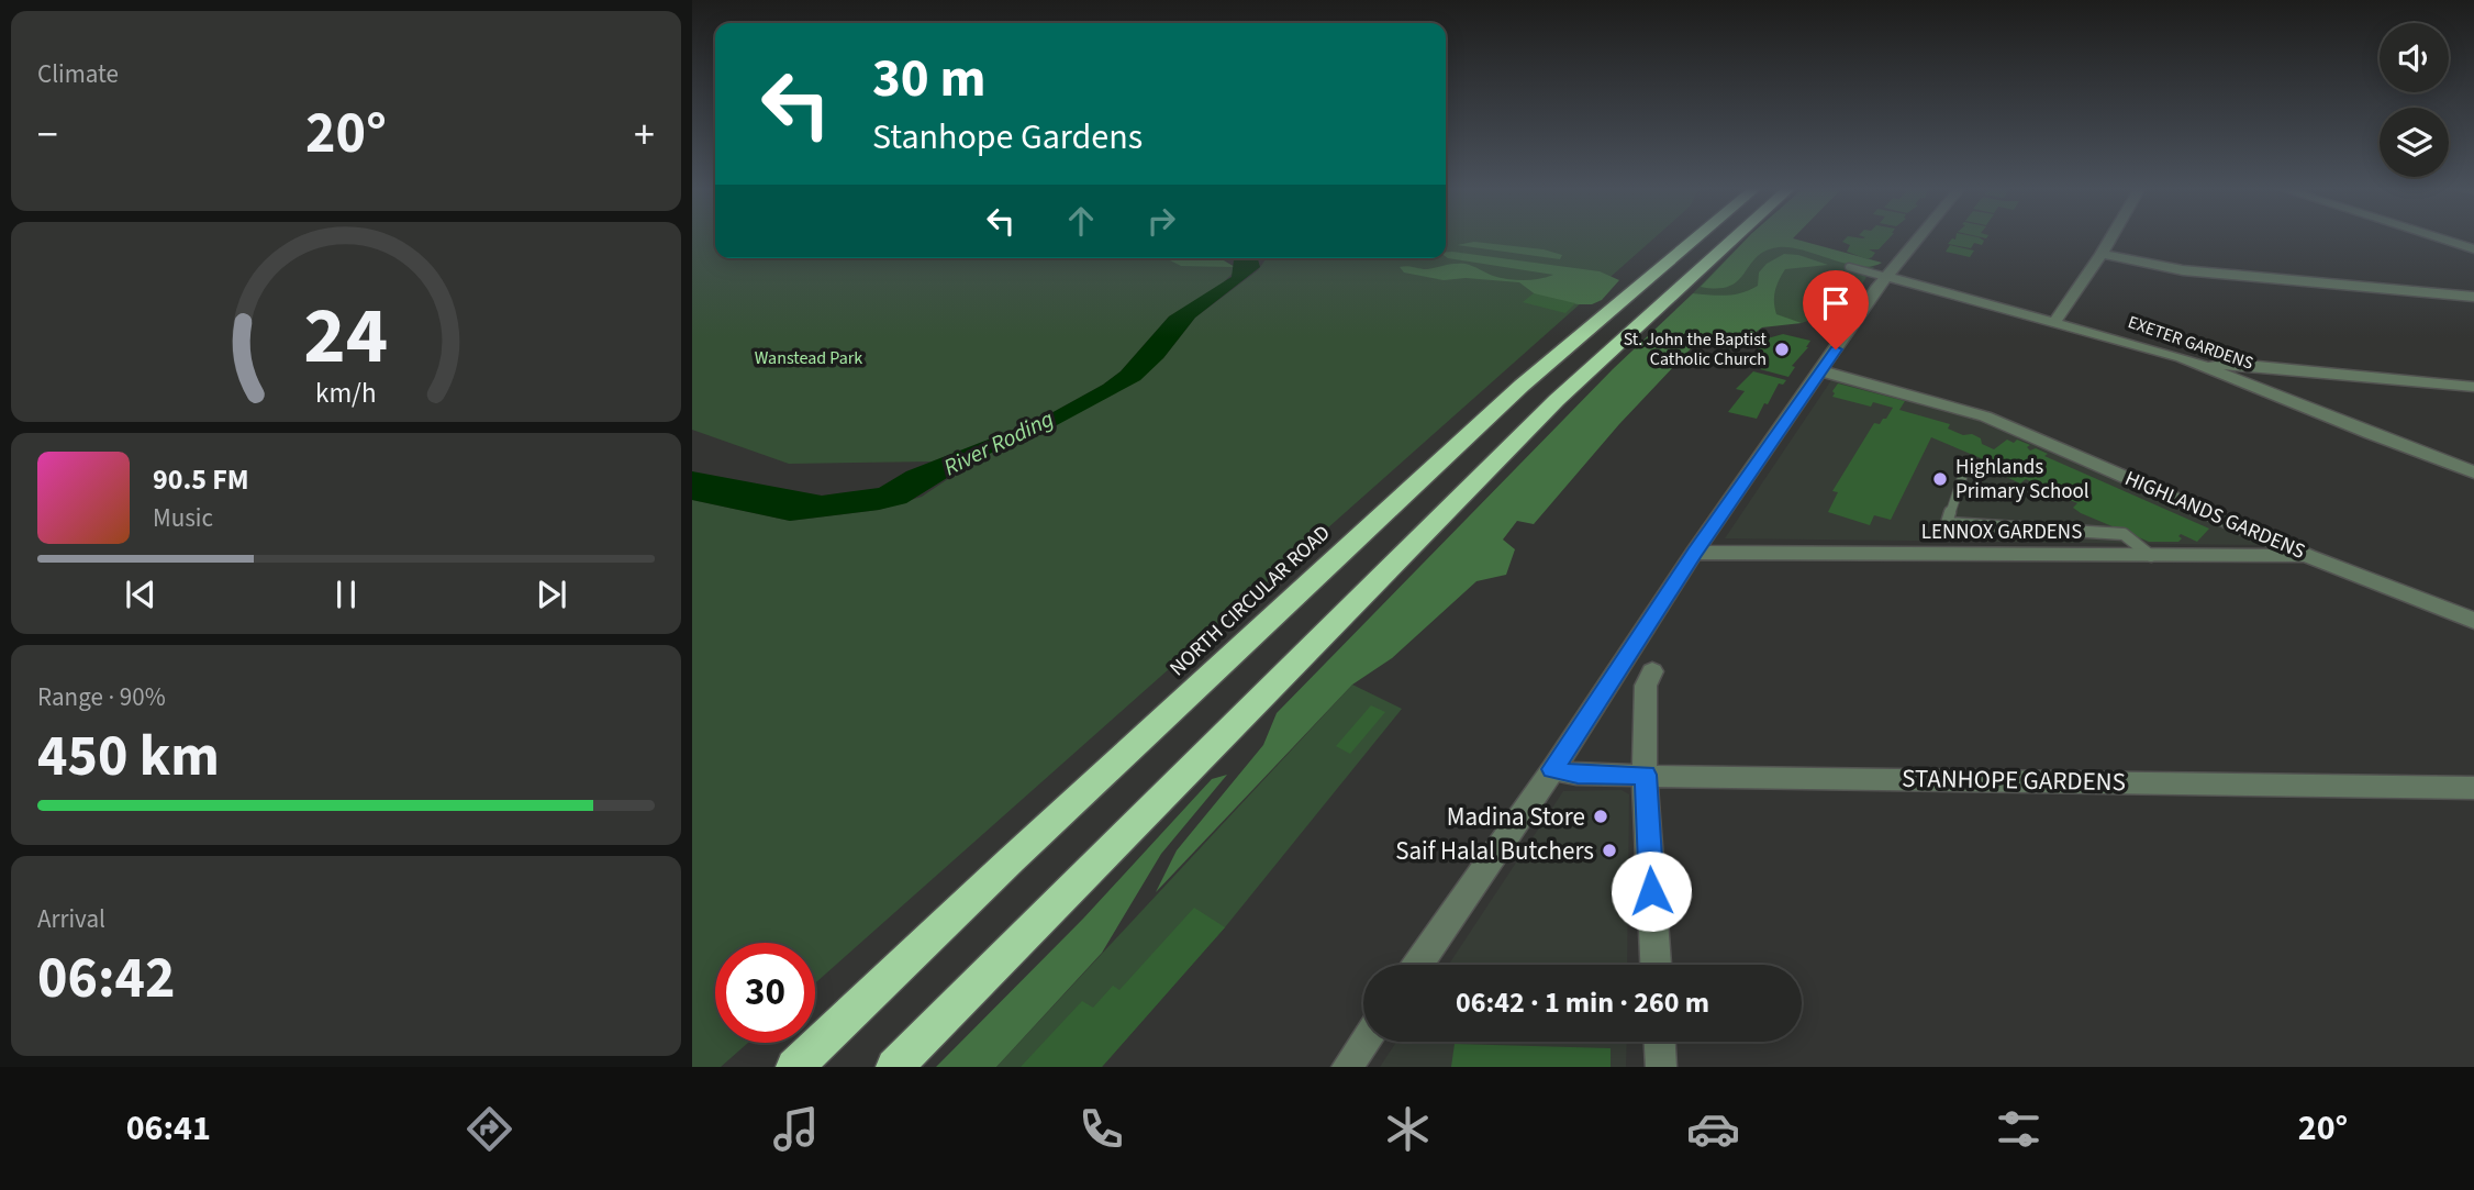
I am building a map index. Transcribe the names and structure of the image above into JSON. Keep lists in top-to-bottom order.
{
  "streets": {
    "highway": ["NORTH CIRCULAR ROAD"],
    "street": [
      "EXETER GARDENS",
      "HIGHLANDS GARDENS",
      "LENNOX GARDENS",
      "STANHOPE GARDENS"
    ]
  },
  "crossings": [
    ["HIGHLANDS GARDENS", "LENNOX GARDENS"]
  ],
  "water": ["River Roding"],
  "parks": ["Wanstead Park"],
  "places": [
    "St. John the Baptist Catholic Church",
    "Highlands Primary School",
    "Madina Store",
    "Saif Halal Butchers"
  ],
  "page": {
    "tile": [
      "Climate",
      ["Range · 90%", "450 km"],
      ["Arrival", "06:42"]
    ],
    "turn": ["30 m", "Stanhope Gardens"],
    "heat": ["−", "20°", "+"],
    "song": ["90.5 FM", "Music"],
    "limit": "30",
    "trip": "06:42 · 1 min · 260 m",
    "tabs": ["06:41", "20°"],
    "gauge": ["24", "km/h"]
  }
}
